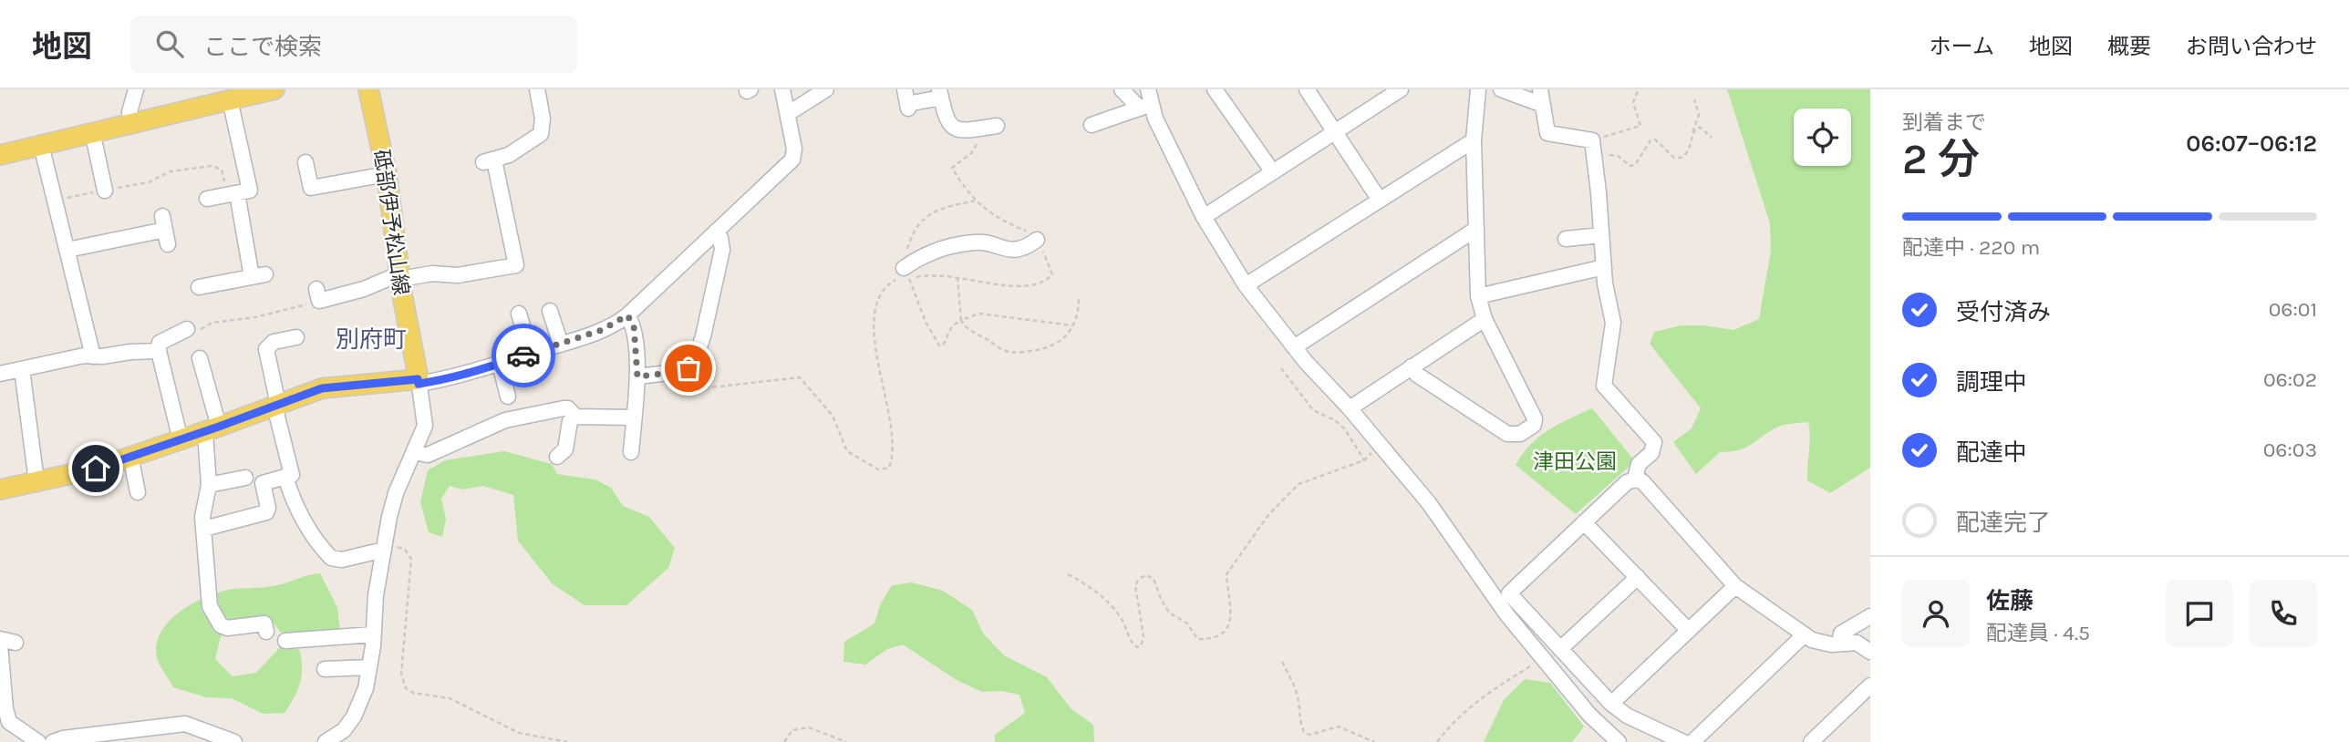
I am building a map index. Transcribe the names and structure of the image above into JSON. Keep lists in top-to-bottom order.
{
  "streets": {
    "main road": ["砥部伊予松山線"]
  },
  "districts": ["別府町"],
  "parks": ["津田公園"],
  "page": {
    "header": "地図",
    "search": "ここで検索",
    "nav": [
      "ホーム",
      "地図",
      "概要",
      "お問い合わせ"
    ],
    "heading": ["2 分", "到着まで", "06:07–06:12"],
    "panel": ["佐藤", "配達員 · 4.5"],
    "bar": "配達中 · 220 m",
    "list": [
      ["受付済み", "06:01"],
      ["調理中", "06:02"],
      ["配達中", "06:03"],
      "配達完了"
    ]
  }
}
